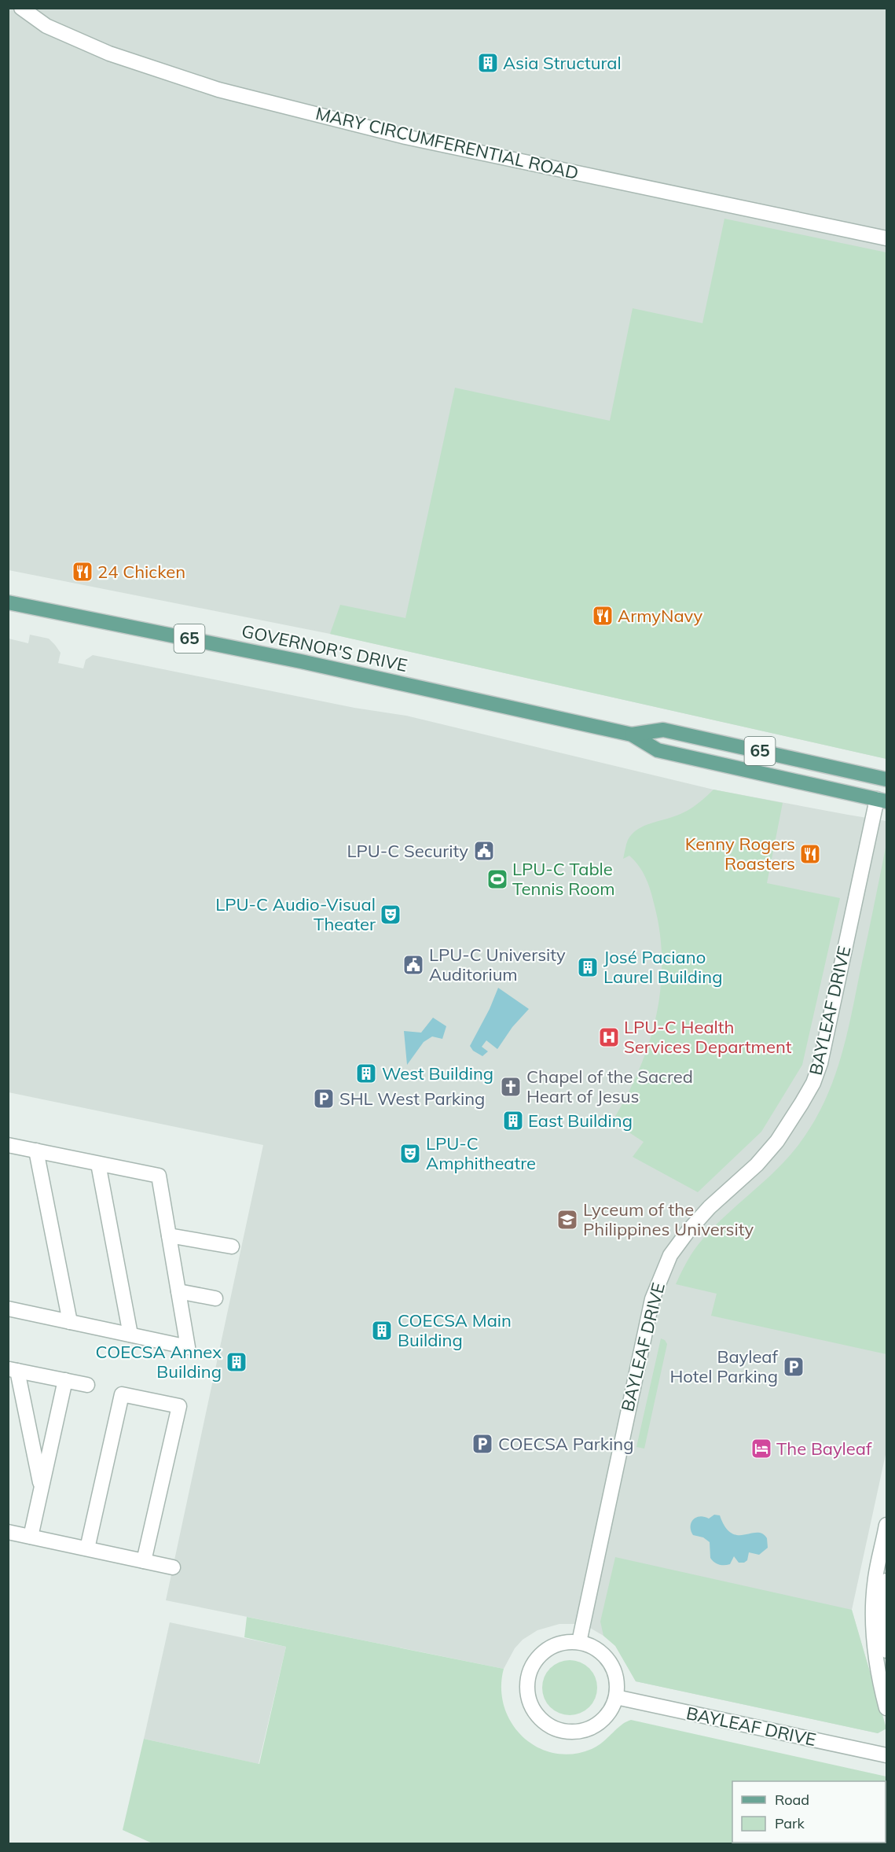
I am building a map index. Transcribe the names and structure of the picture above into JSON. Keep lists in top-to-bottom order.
{
  "streets": {
    "main road": ["65", "GOVERNOR'S DRIVE"],
    "street": ["MARY CIRCUMFERENTIAL ROAD", "BAYLEAF DRIVE"]
  },
  "crossings": [
    ["GOVERNOR'S DRIVE", "BAYLEAF DRIVE"]
  ],
  "places": {
    "building": [
      "Asia Structural",
      "José Paciano Laurel Building",
      "West Building",
      "East Building",
      "COECSA Main Building",
      "COECSA Annex Building"
    ],
    "restaurant": ["24 Chicken", "ArmyNavy", "Kenny Rogers Roasters"],
    "public building": ["LPU-C Security", "LPU-C University Auditorium"],
    "sports": ["LPU-C Table Tennis Room"],
    "theatre": ["LPU-C Audio-Visual Theater", "LPU-C Amphitheatre"],
    "hospital": ["LPU-C Health Services Department"],
    "church": ["Chapel of the Sacred Heart of Jesus"],
    "parking": ["SHL West Parking", "Bayleaf Hotel Parking", "COECSA Parking"],
    "school or university": ["Lyceum of the Philippines University"],
    "hotel": ["The Bayleaf"]
  },
  "legend": ["Road", "Park"]
}
